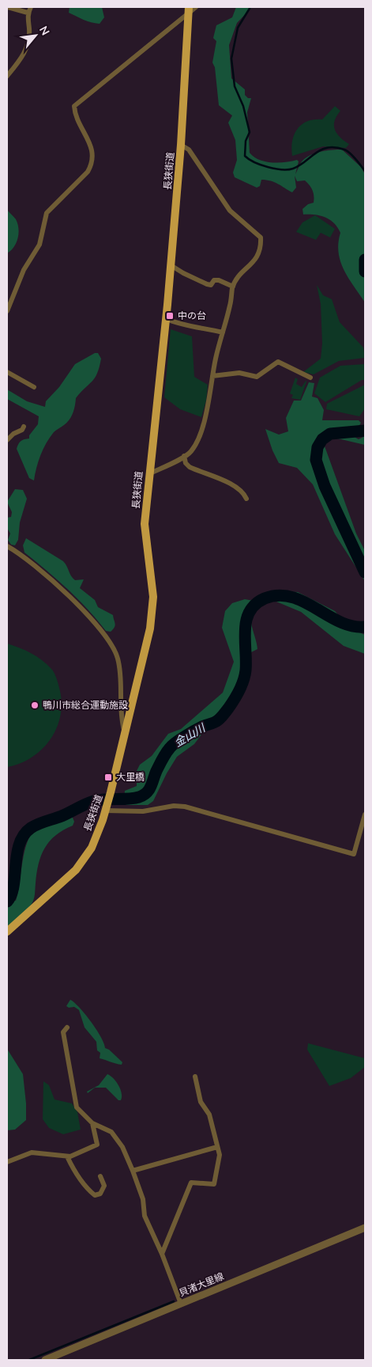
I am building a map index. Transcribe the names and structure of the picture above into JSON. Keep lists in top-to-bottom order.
{
  "streets": {
    "main road": ["長狭街道"],
    "street": ["貝渚大里線"]
  },
  "water": ["金山川"],
  "places": {
    "transit": ["中の台", "大里橋"],
    "other": ["鴨川市総合運動施設"]
  },
  "north": "top right"
}
